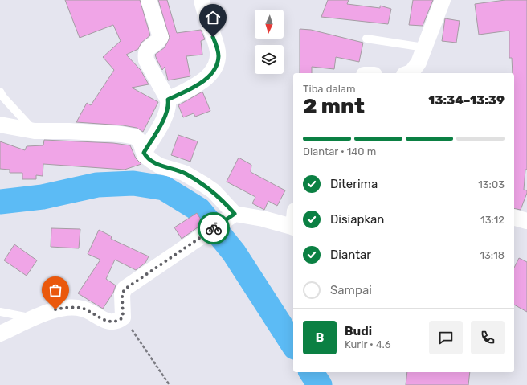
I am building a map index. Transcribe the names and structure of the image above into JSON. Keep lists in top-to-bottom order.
{
  "north": "bottom",
  "page": {
    "heading": ["2 mnt", "Tiba dalam", "13:34–13:39"],
    "panel": ["Budi", "Kurir · 4.6"],
    "bar": "Diantar · 140 m",
    "list": [
      ["Diterima", "13:03"],
      ["Disiapkan", "13:12"],
      ["Diantar", "13:18"],
      "Sampai"
    ],
    "round": "B"
  }
}
